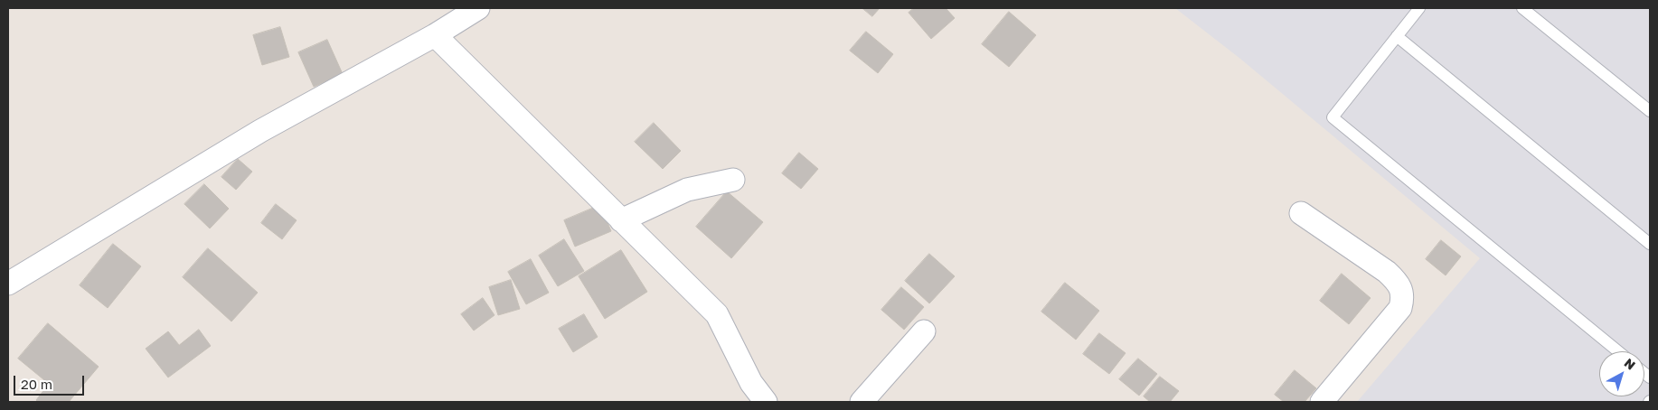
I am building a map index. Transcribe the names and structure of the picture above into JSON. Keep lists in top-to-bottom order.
{
  "scale_bar": "20 m",
  "north": "top right"
}
